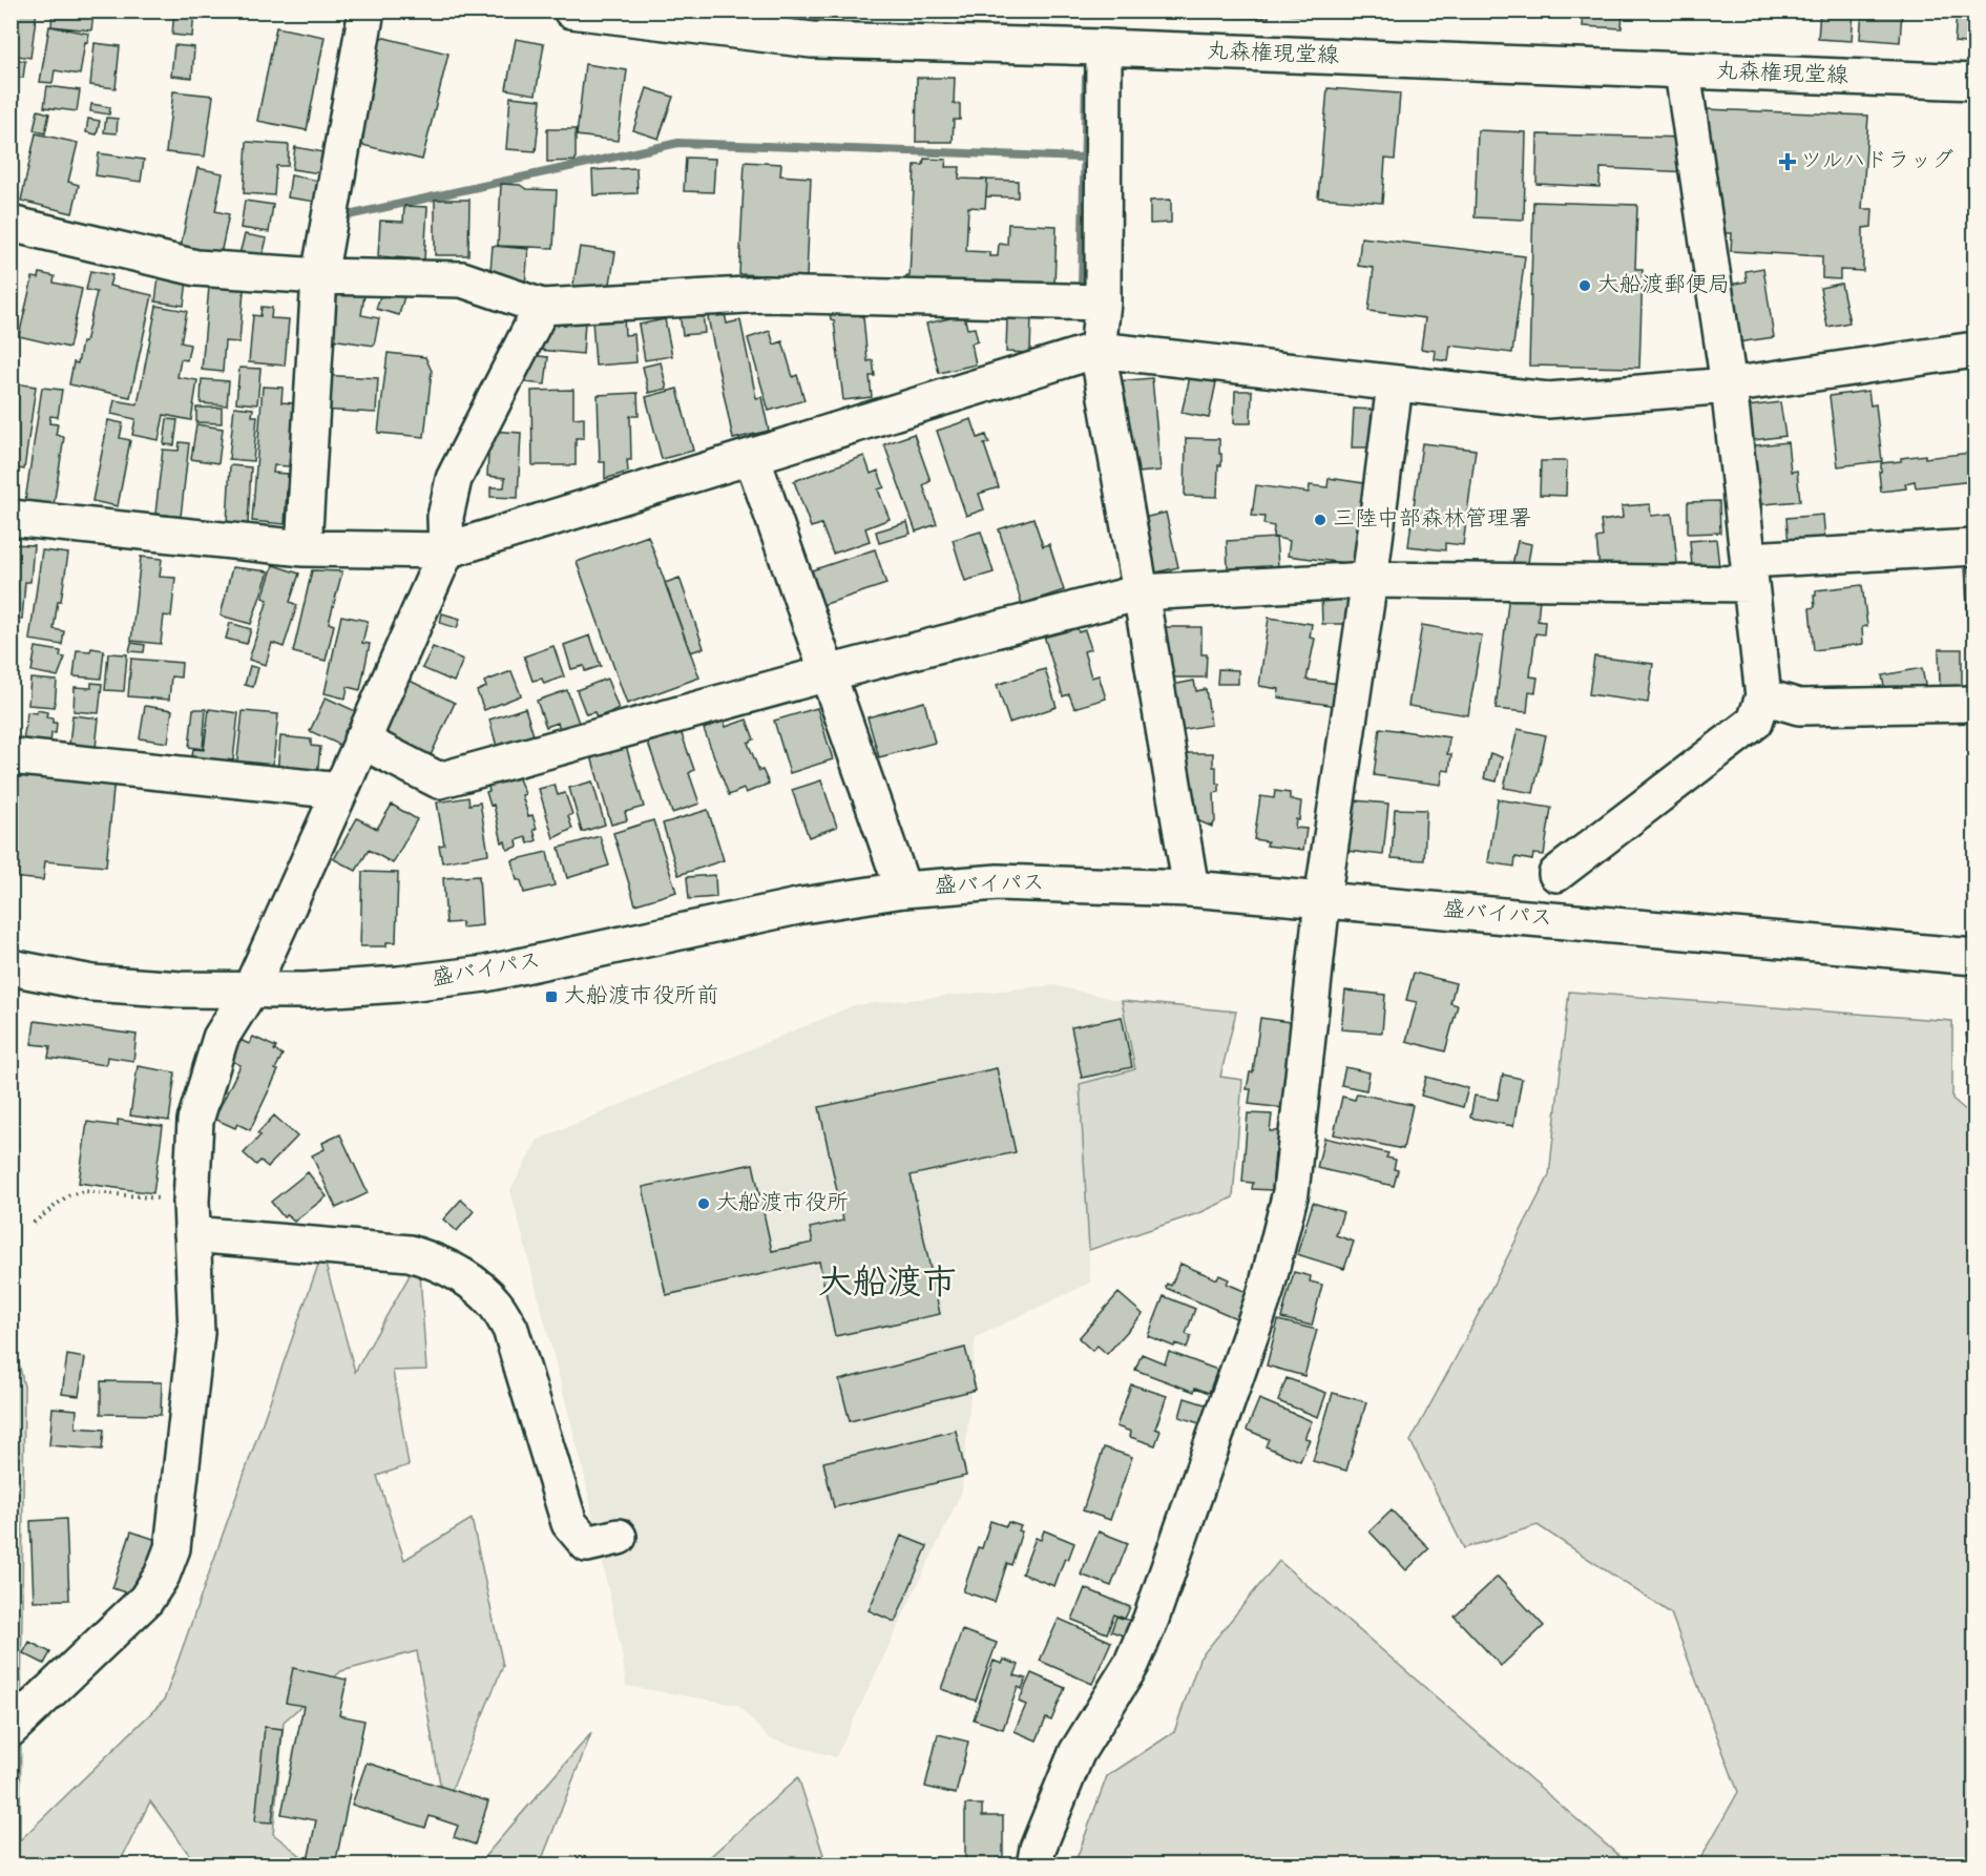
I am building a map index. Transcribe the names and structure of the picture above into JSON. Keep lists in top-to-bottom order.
{
  "streets": {
    "main road": ["丸森権現堂線", "盛バイパス"]
  },
  "districts": ["大船渡市"],
  "places": {
    "health": ["ツルハドラッグ"],
    "other": ["大船渡郵便局", "三陸中部森林管理署", "大船渡市役所"],
    "transit": ["大船渡市役所前"]
  }
}
